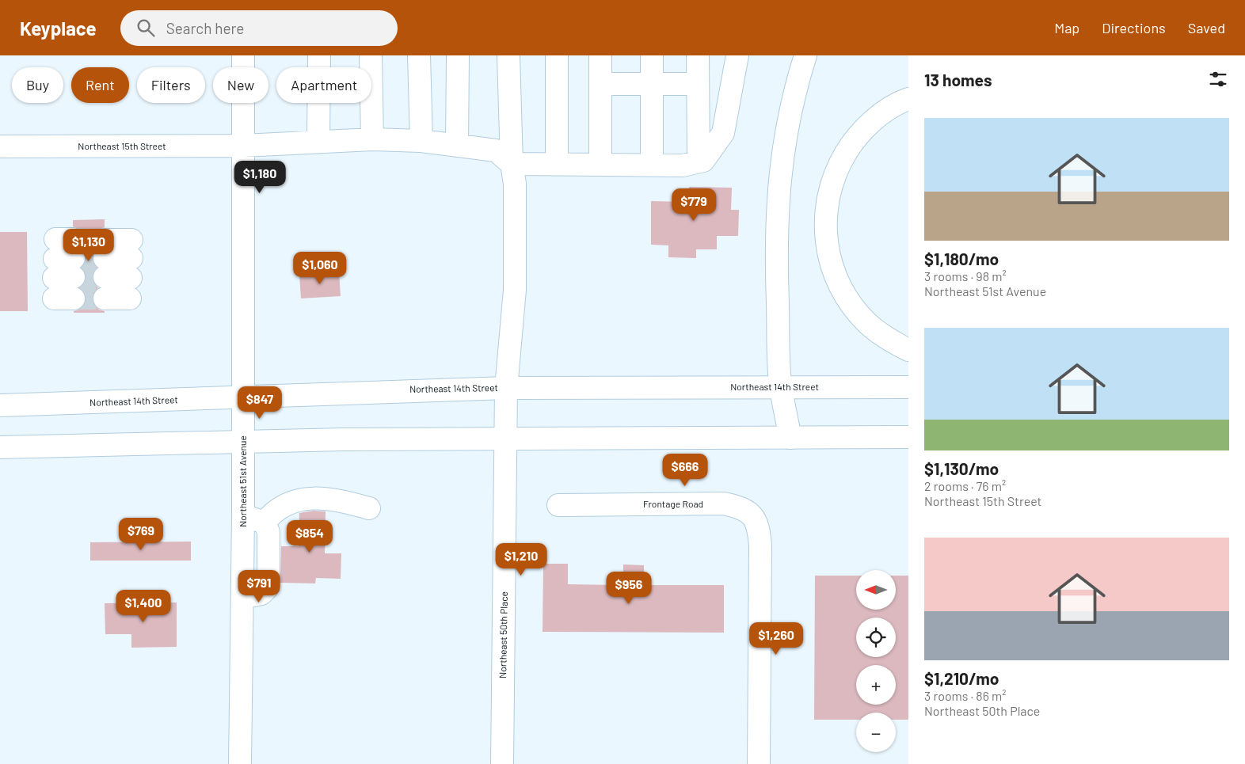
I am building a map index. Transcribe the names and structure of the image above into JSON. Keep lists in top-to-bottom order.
{
  "streets": {
    "main road": [
      "Northeast 15th Street",
      "Northeast 14th Street",
      "Northeast 51st Avenue",
      "Frontage Road",
      "Northeast 50th Place"
    ]
  },
  "crossings": [
    ["Northeast 15th Street", "Northeast 51st Avenue"],
    ["Northeast 15th Street", "Northeast 50th Place"],
    ["Northeast 14th Street", "Northeast 51st Avenue"],
    ["Northeast 14th Street", "Northeast 50th Place"]
  ],
  "north": "left",
  "page": {
    "header": "Keyplace",
    "search": "Search here",
    "nav": ["Map", "Directions", "Saved"],
    "heading": "13 homes",
    "chip": [
      "Buy",
      "Rent",
      "Filters",
      "New",
      "Apartment"
    ],
    "list": [
      {
        "name": "$1,180/mo",
        "note": "3 rooms · 98 m² · Northeast 51st Avenue"
      },
      {
        "name": "$1,130/mo",
        "note": "2 rooms · 76 m² · Northeast 15th Street"
      },
      {
        "name": "$1,210/mo",
        "note": "3 rooms · 86 m² · Northeast 50th Place"
      }
    ],
    "price": [
      "$1,180",
      "$779",
      "$1,130",
      "$1,060",
      "$847",
      "$666",
      "$769",
      "$854",
      "$1,210",
      "$791",
      "$956",
      "$1,400",
      "$1,260"
    ],
    "map_buttons": ["+", "−"]
  }
}
